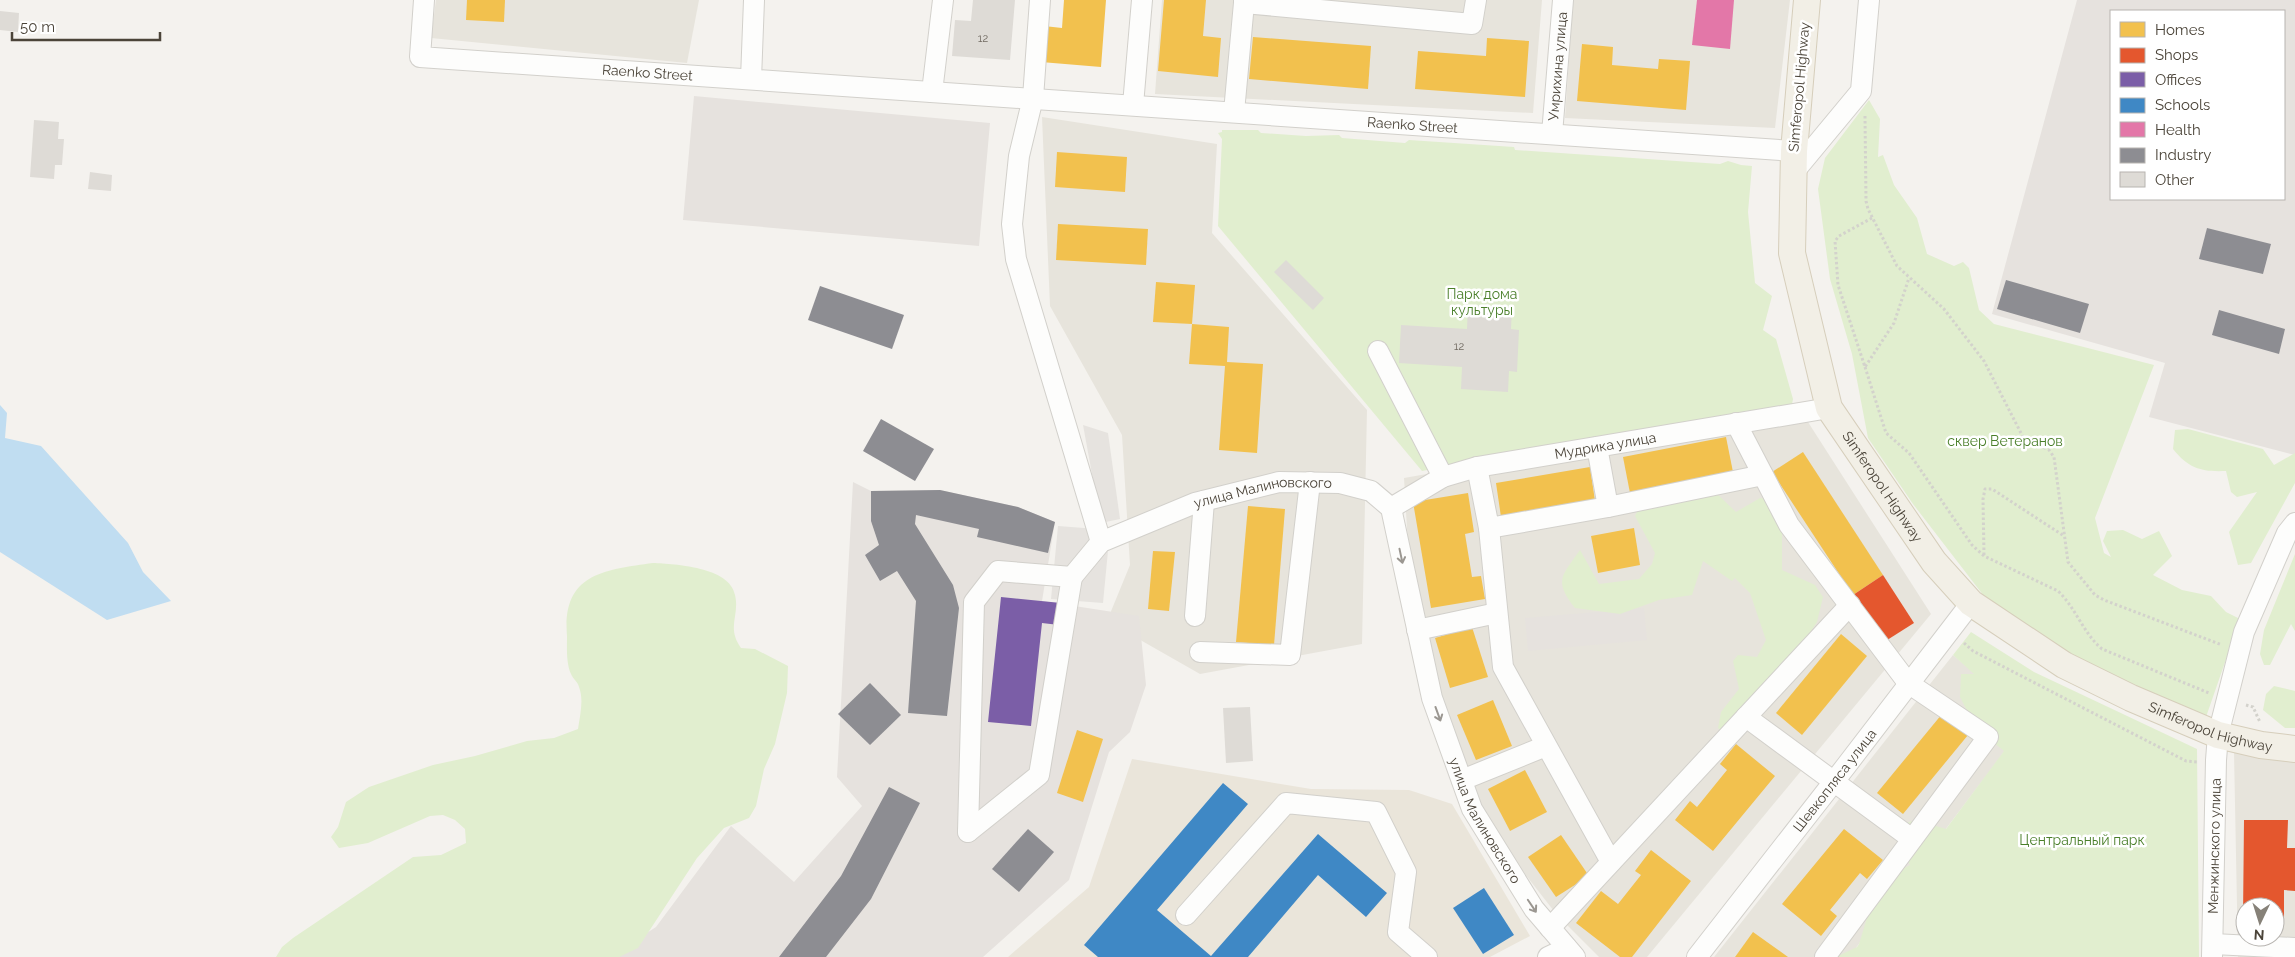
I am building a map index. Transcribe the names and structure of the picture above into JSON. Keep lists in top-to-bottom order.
{
  "streets": {
    "main road": ["Simferopol Highway"],
    "street": [
      "Умрихина улица",
      "Raenko Street",
      "Мудрика улица",
      "улица Малиновского",
      "Шевкопляса улица",
      "Менжинского улица"
    ]
  },
  "crossings": [
    ["Умрихина улица", "Raenko Street"],
    ["Raenko Street", "Simferopol Highway"],
    ["Simferopol Highway", "Мудрика улица"],
    ["Simferopol Highway", "Шевкопляса улица"],
    ["Simferopol Highway", "Менжинского улица"],
    ["Мудрика улица", "улица Малиновского"]
  ],
  "parks": ["Парк дома культуры", "сквер Ветеранов", "Центральный парк"],
  "house_numbers": ["12", "12"],
  "legend": [
    "Homes",
    "Shops",
    "Offices",
    "Schools",
    "Health",
    "Industry",
    "Other"
  ],
  "scale_bar": "50 m",
  "north": "bottom"
}
